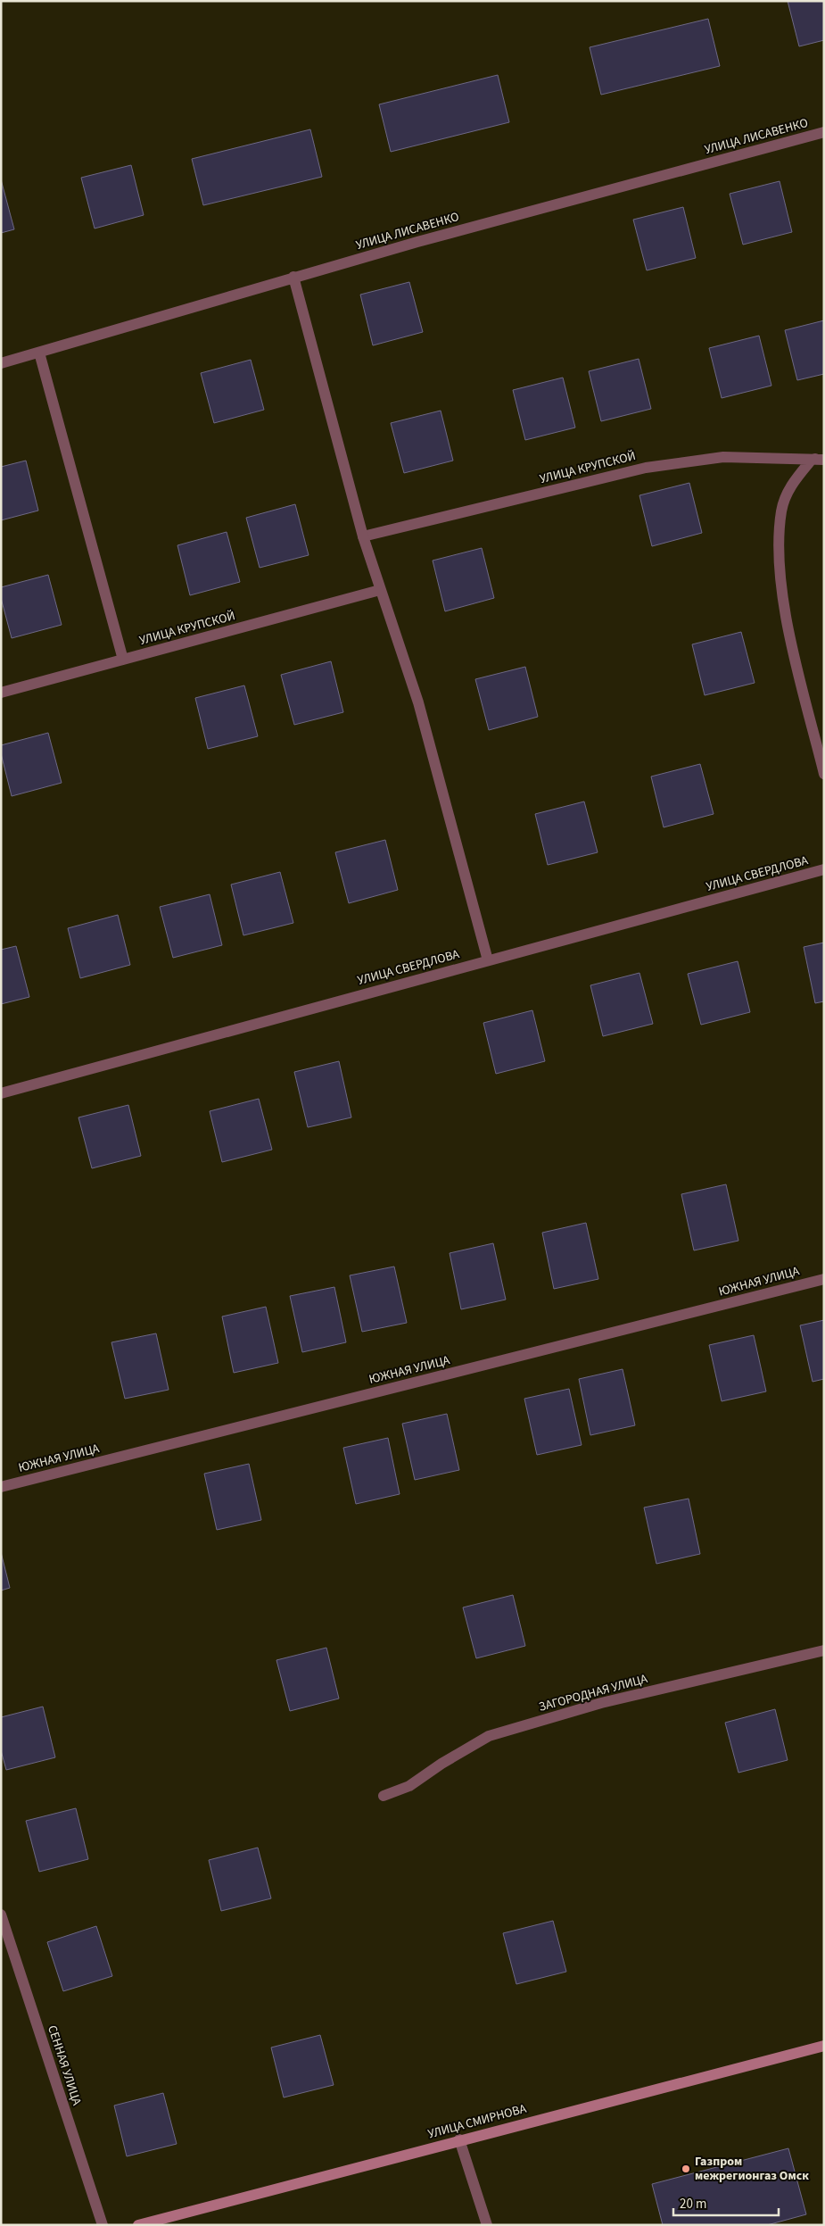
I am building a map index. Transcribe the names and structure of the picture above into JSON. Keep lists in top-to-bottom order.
{
  "streets": {
    "street": [
      "УЛИЦА ЛИСАВЕНКО",
      "УЛИЦА КРУПСКОЙ",
      "УЛИЦА СВЕРДЛОВА",
      "ЮЖНАЯ УЛИЦА",
      "ЗАГОРОДНАЯ УЛИЦА",
      "СЕННАЯ УЛИЦА",
      "УЛИЦА СМИРНОВА"
    ]
  },
  "places": ["Газпром межрегионгаз Омск"],
  "scale_bar": "20 m"
}
